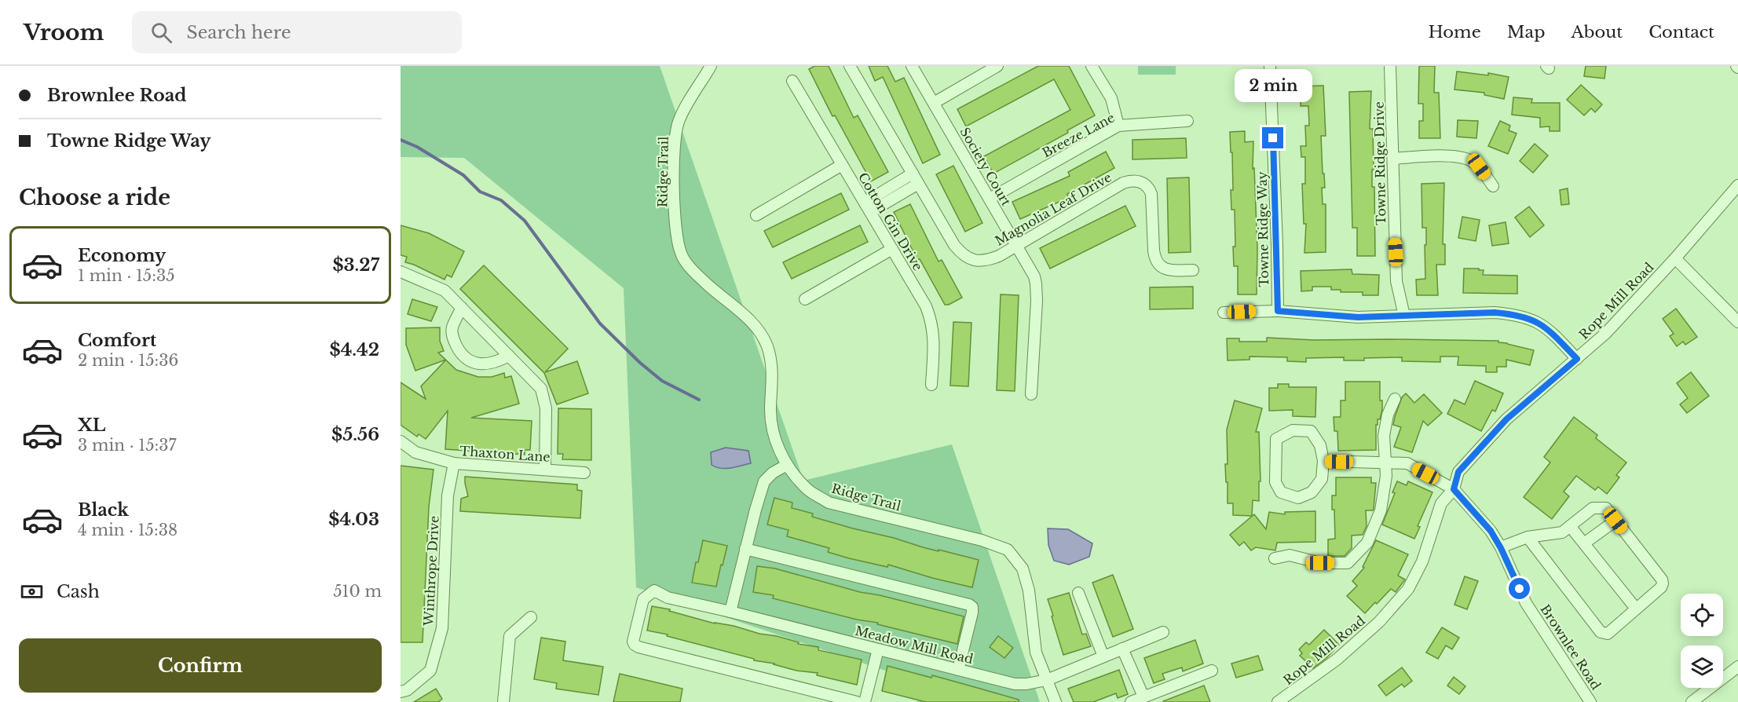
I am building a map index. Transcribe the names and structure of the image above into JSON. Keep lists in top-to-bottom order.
{
  "streets": {
    "street": [
      "Breeze Lane",
      "Towne Ridge Drive",
      "Society Court",
      "Ridge Trail",
      "Magnolia Leaf Drive",
      "Cotton Gin Drive",
      "Towne Ridge Way",
      "Rope Mill Road",
      "Thaxton Lane",
      "Winthrope Drive",
      "Meadow Mill Road",
      "Brownlee Road"
    ]
  },
  "crossings": [
    ["Breeze Lane", "Society Court"],
    ["Society Court", "Magnolia Leaf Drive"],
    ["Ridge Trail", "Meadow Mill Road"],
    ["Rope Mill Road", "Brownlee Road"],
    ["Thaxton Lane", "Winthrope Drive"]
  ],
  "page": {
    "header": "Vroom",
    "search": "Search here",
    "nav": [
      "Home",
      "Map",
      "About",
      "Contact"
    ],
    "banner": ["Brownlee Road", "Towne Ridge Way"],
    "bubble": "2 min",
    "heading": "Choose a ride",
    "list": [
      {
        "name": "Economy",
        "note": "1 min · 15:35",
        "value": "$3.27"
      },
      {
        "name": "Comfort",
        "note": "2 min · 15:36",
        "value": "$4.42"
      },
      {
        "name": "XL",
        "note": "3 min · 15:37",
        "value": "$5.56"
      },
      {
        "name": "Black",
        "note": "4 min · 15:38",
        "value": "$4.03"
      }
    ],
    "pay": ["Cash", "510 m"],
    "buttons": "Confirm"
  }
}
